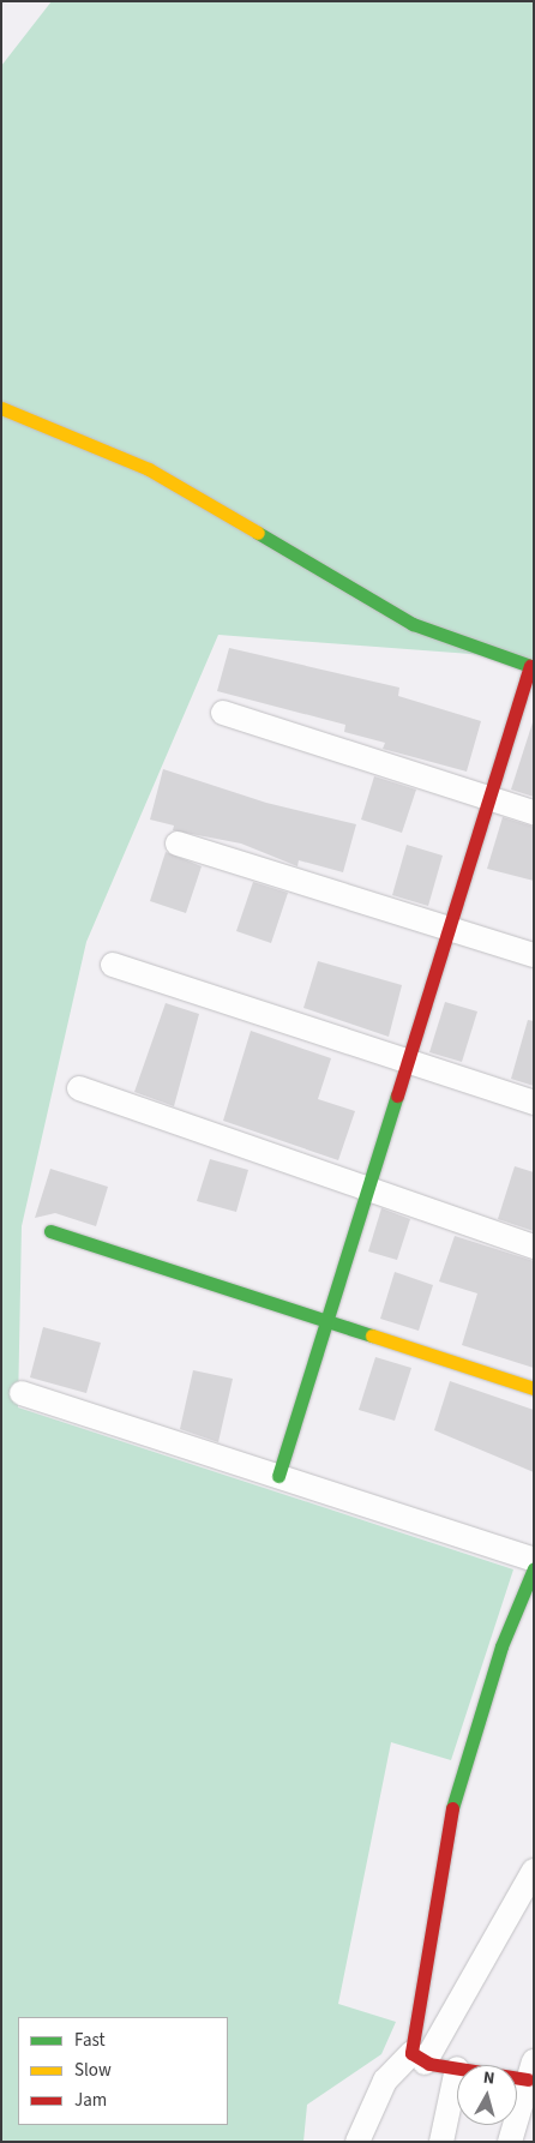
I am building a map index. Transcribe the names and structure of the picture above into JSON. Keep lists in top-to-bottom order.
{
  "legend": ["Fast", "Slow", "Jam"],
  "north": "top"
}
